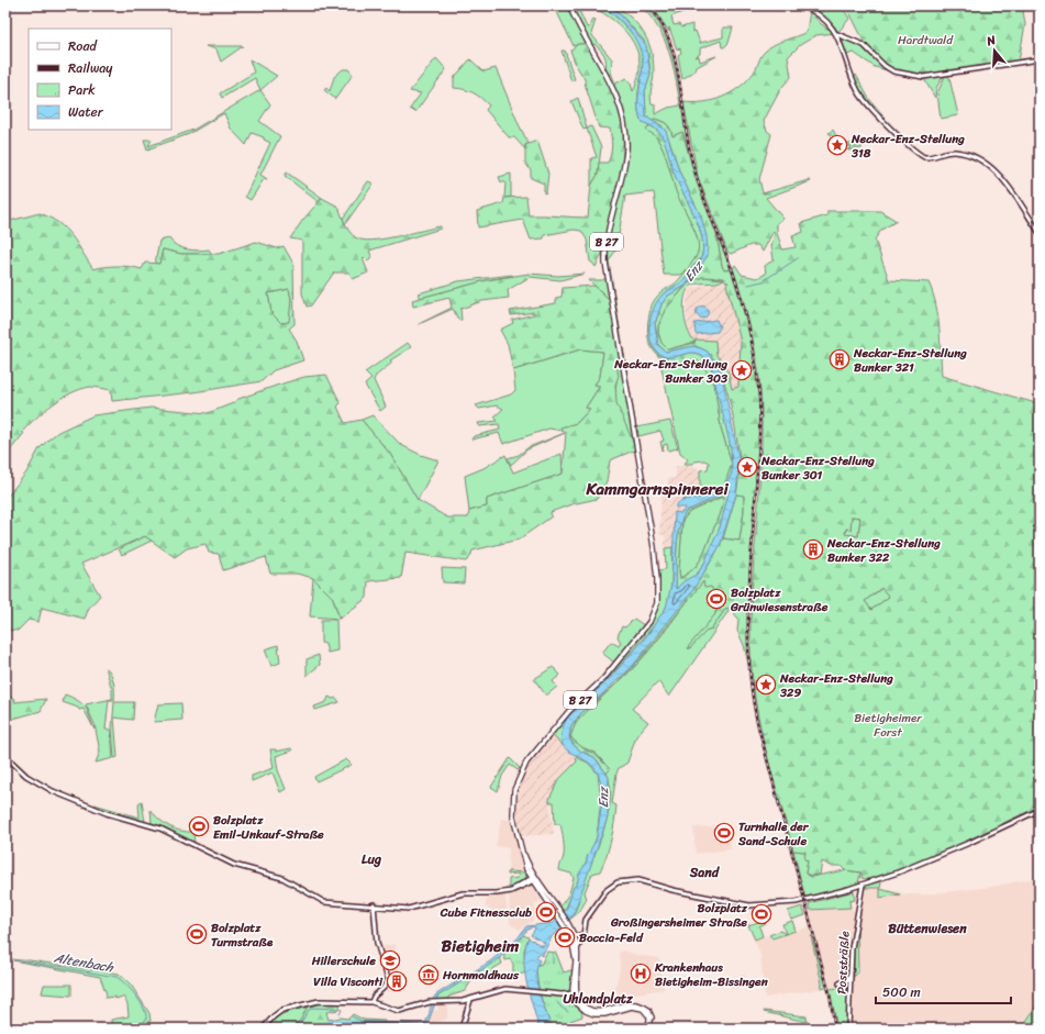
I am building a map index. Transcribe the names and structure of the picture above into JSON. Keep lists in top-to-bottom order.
{
  "streets": {
    "main road": ["B 27", "Poststräßle"]
  },
  "districts": [
    "Kammgarnspinnerei",
    "Lug",
    "Sand",
    "Büttenwiesen",
    "Bietigheim",
    "Uhlandplatz"
  ],
  "water": ["Enz", "Altenbach"],
  "parks": ["Hardtwald", "Bietigheimer Forst"],
  "places": {
    "place": [
      "Neckar-Enz-Stellung 318",
      "Neckar-Enz-Stellung Bunker 303",
      "Neckar-Enz-Stellung Bunker 301",
      "Neckar-Enz-Stellung 329"
    ],
    "building": ["Neckar-Enz-Stellung Bunker 321", "Neckar-Enz-Stellung Bunker 322", "Villa Visconti"],
    "sports": [
      "Bolzplatz Grünwiesenstraße",
      "Bolzplatz Emil-Unkauf-Straße",
      "Turnhalle der Sand-Schule",
      "Cube Fitnessclub",
      "Bolzplatz Großingersheimer Straße",
      "Bolzplatz Turmstraße",
      "Boccia-Feld"
    ],
    "school or university": ["Hillerschule"],
    "hospital": ["Krankenhaus Bietigheim-Bissingen"],
    "museum": ["Hornmoldhaus"]
  },
  "legend": [
    "Road",
    "Railway",
    "Park",
    "Water"
  ],
  "scale_bar": "500 m",
  "north": "top"
}
